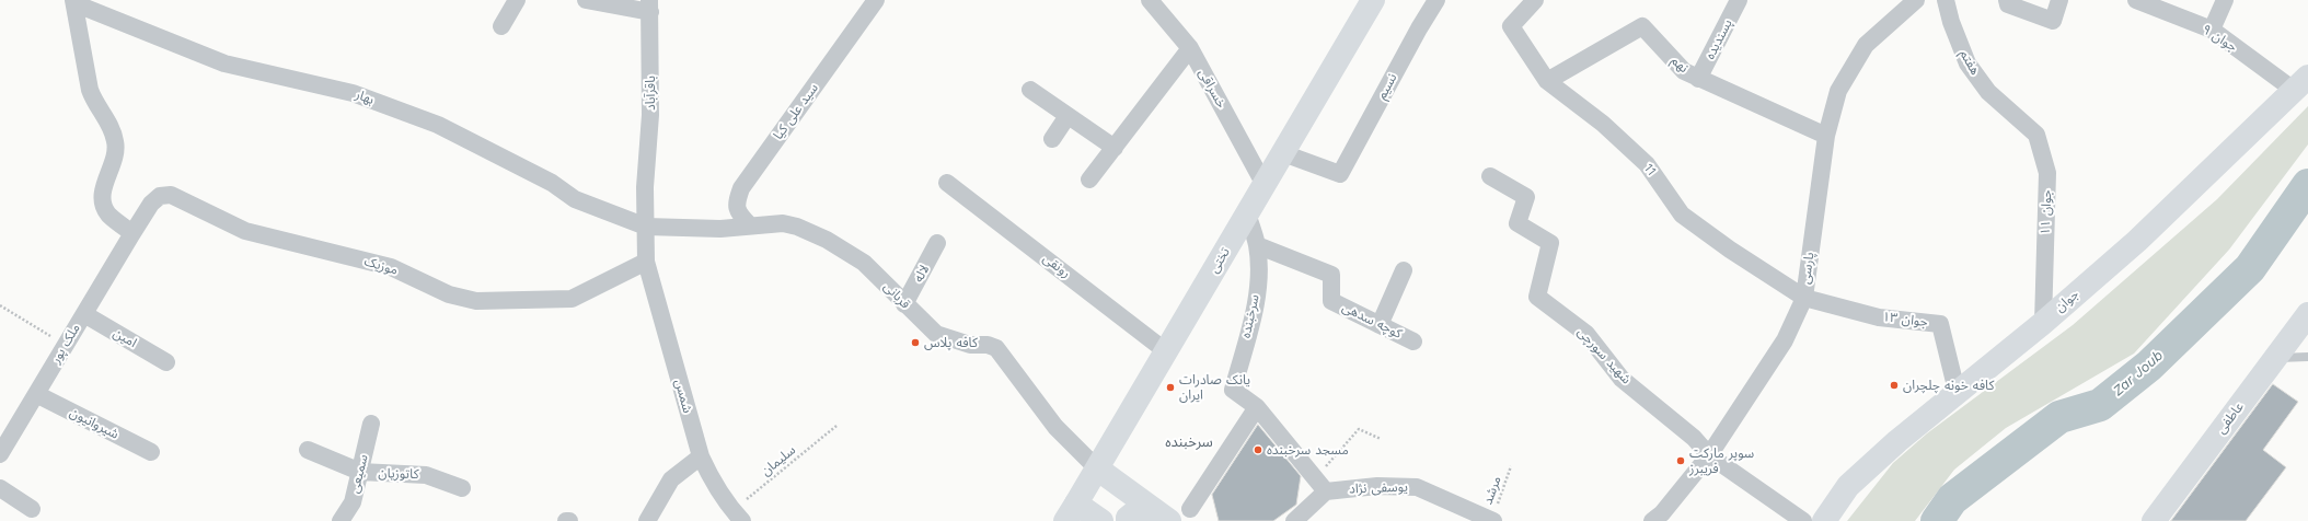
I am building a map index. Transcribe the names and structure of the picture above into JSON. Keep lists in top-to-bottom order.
{
  "streets": {
    "main road": ["تختی", "جوان", "عاطفی"],
    "street": [
      "جوان ۹",
      "پسندیده",
      "هفتم",
      "نهم",
      "نسیم",
      "خسراقی",
      "باقرآباد",
      "بهار",
      "سید علی کیا",
      "11",
      "جوان ۱۱",
      "موزیک",
      "رونقی",
      "پارسی",
      "لاله",
      "قربانی",
      "سرخبنده",
      "جوان ۱۳",
      "کوچه سدهی",
      "امین",
      "ملک پور",
      "شهید سورچی",
      "شمس",
      "شیروانیون",
      "سمیعی",
      "کاتوزیان",
      "یوسفی نژاد"
    ],
    "path": ["سلیمان", "مرشد"]
  },
  "crossings": [
    ["جوان ۹", "جوان"],
    ["پسندیده", "نهم"],
    ["هفتم", "جوان ۱۱"],
    ["نهم", "11"],
    ["نهم", "پارسی"],
    ["نسیم", "تختی"],
    ["خسراقی", "تختی"],
    ["باقرآباد", "بهار"],
    ["باقرآباد", "موزیک"],
    ["باقرآباد", "قربانی"],
    ["باقرآباد", "شمس"],
    ["بهار", "قربانی"],
    ["سید علی کیا", "قربانی"],
    ["11", "پارسی"],
    ["11", "جوان ۱۳"],
    ["جوان ۱۱", "جوان"],
    ["تختی", "رونقی"],
    ["تختی", "قربانی"],
    ["تختی", "سرخبنده"],
    ["موزیک", "ملک پور"],
    ["موزیک", "شمس"],
    ["پارسی", "جوان ۱۳"],
    ["پارسی", "شهید سورچی"],
    ["لاله", "قربانی"],
    ["جوان", "جوان ۱۳"],
    ["سرخبنده", "کوچه سدهی"],
    ["سرخبنده", "یوسفی نژاد"],
    ["امین", "ملک پور"],
    ["ملک پور", "شیروانیون"],
    ["شمس", "سلیمان"],
    ["سمیعی", "کاتوزیان"],
    ["یوسفی نژاد", "مرشد"]
  ],
  "districts": ["سرخبنده"],
  "water": ["Zar Joub"],
  "places": [
    "کافه پلاس",
    "کافه خونه چلچران",
    "یانک صادرات ایران",
    "مسجد سرخبنده",
    "سوپر مارکت فریبرز"
  ]
}
